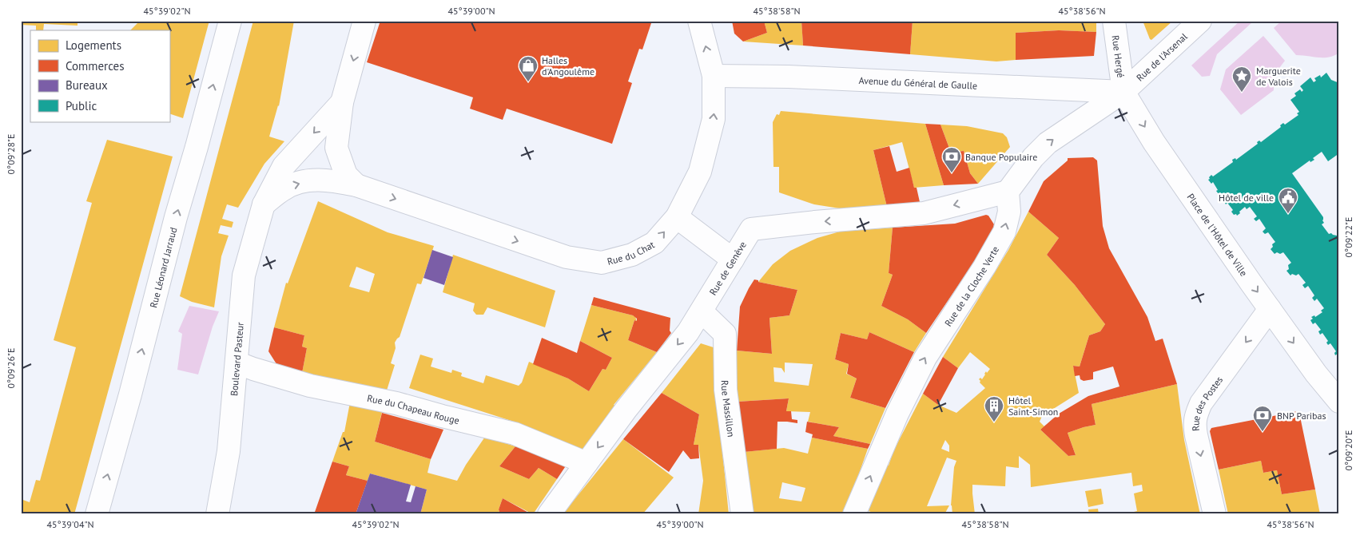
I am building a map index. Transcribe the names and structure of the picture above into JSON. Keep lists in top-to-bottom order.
{
  "streets": {
    "street": [
      "Rue Hergé",
      "Rue de l'Arsenal",
      "Avenue du Général de Gaulle",
      "Place de l'Hôtel de Ville",
      "Rue du Chat",
      "Rue Léonard Jarraud",
      "Rue de Genève",
      "Rue de la Cloche Verte",
      "Boulevard Pasteur",
      "Rue des Postes",
      "Rue Massillon",
      "Rue du Chapeau Rouge"
    ]
  },
  "crossings": [
    ["Rue Hergé", "Rue de l'Arsenal"],
    ["Rue Hergé", "Avenue du Général de Gaulle"],
    ["Rue Hergé", "Place de l'Hôtel de Ville"],
    ["Rue de l'Arsenal", "Avenue du Général de Gaulle"],
    ["Rue de l'Arsenal", "Place de l'Hôtel de Ville"],
    ["Avenue du Général de Gaulle", "Place de l'Hôtel de Ville"],
    ["Avenue du Général de Gaulle", "Rue du Chat"],
    ["Place de l'Hôtel de Ville", "Rue des Postes"],
    ["Rue du Chat", "Boulevard Pasteur"],
    ["Rue de Genève", "Rue de la Cloche Verte"],
    ["Rue de Genève", "Rue Massillon"],
    ["Rue de Genève", "Rue du Chapeau Rouge"],
    ["Boulevard Pasteur", "Rue du Chapeau Rouge"]
  ],
  "one_way": [
    "Place de l'Hôtel de Ville",
    "Rue Léonard Jarraud",
    "Rue de Genève",
    "Rue de la Cloche Verte",
    "Rue des Postes"
  ],
  "places": {
    "shop": ["Halles d'Angoulême"],
    "place": ["Marguerite de Valois"],
    "bank": ["Banque Populaire", "BNP Paribas"],
    "public building": ["Hôtel de ville"],
    "building": ["Hôtel Saint-Simon"]
  },
  "legend": [
    "Logements",
    "Commerces",
    "Bureaux",
    "Public"
  ],
  "coordinates": [
    "45°39'02\"N",
    "45°39'00\"N",
    "45°38'58\"N",
    "45°38'56\"N",
    "0°09'28\"E",
    "0°09'22\"E",
    "0°09'26\"E",
    "0°09'20\"E",
    "45°39'04\"N"
  ]
}
